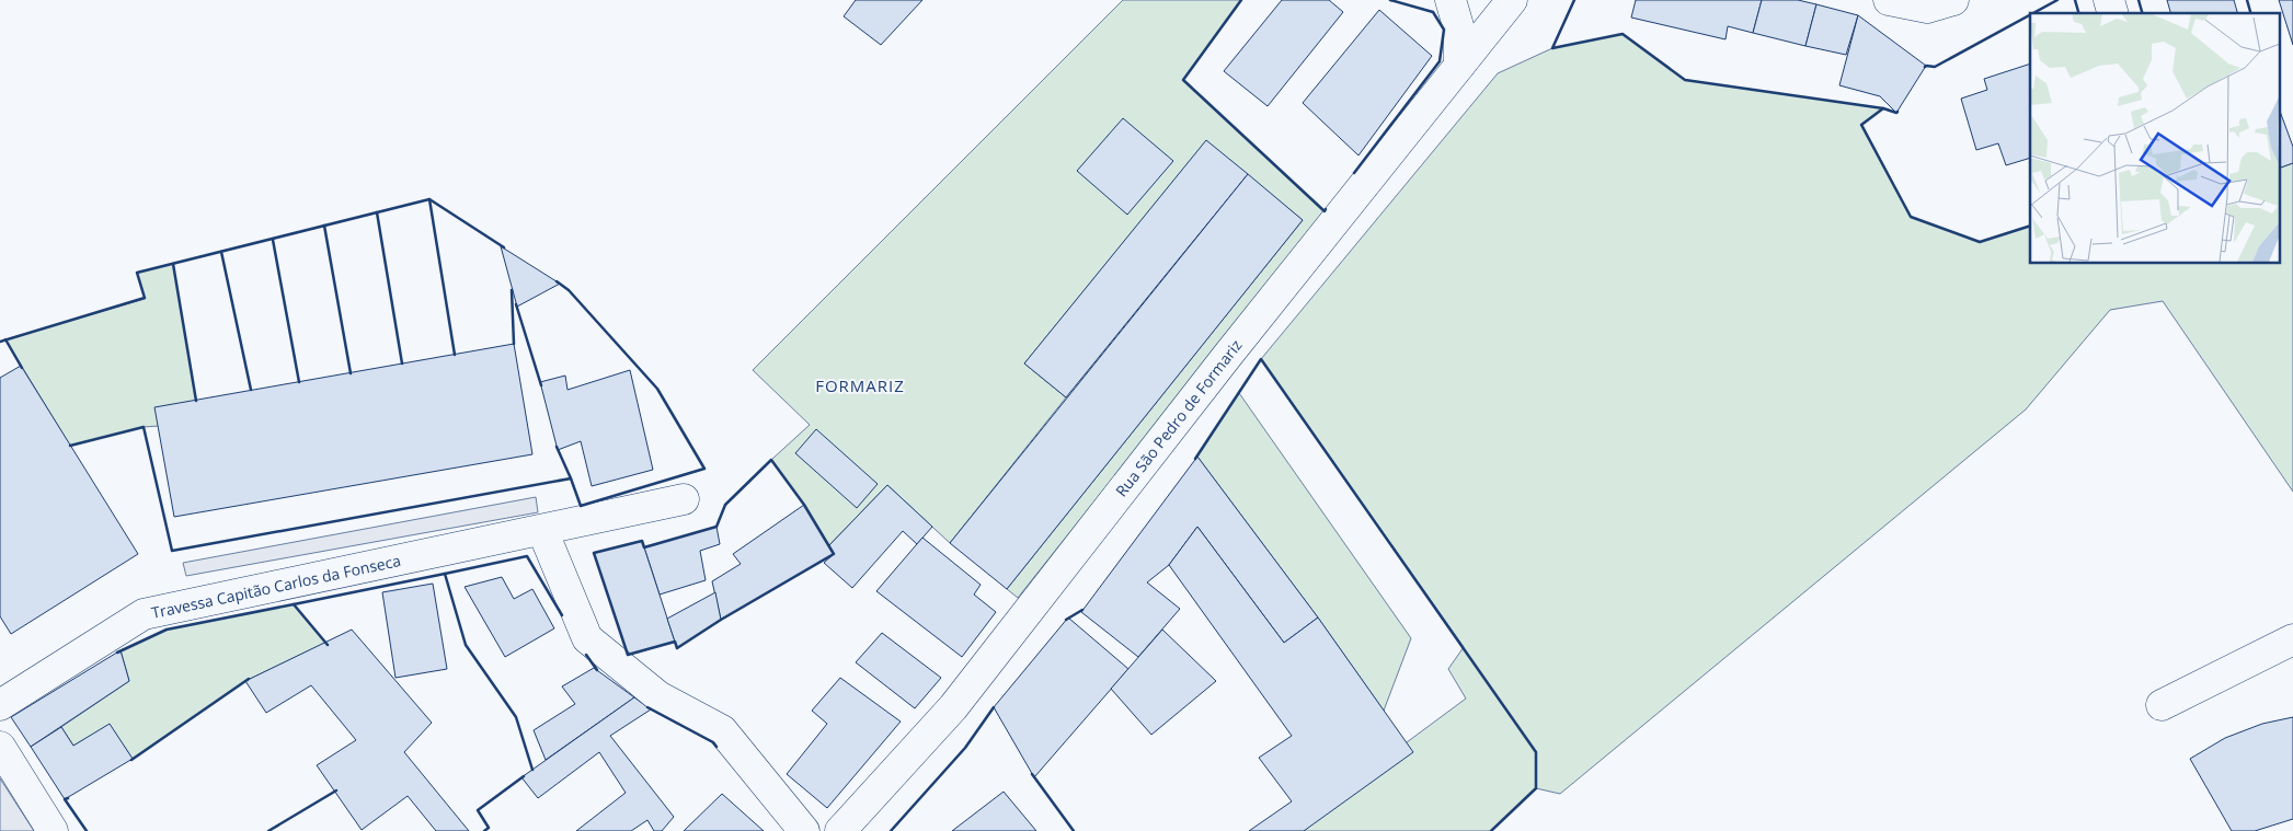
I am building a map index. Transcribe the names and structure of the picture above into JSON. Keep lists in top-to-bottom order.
{
  "streets": {
    "street": ["Rua São Pedro de Formariz", "Travessa Capitão Carlos da Fonseca"]
  },
  "districts": ["FORMARIZ"]
}
